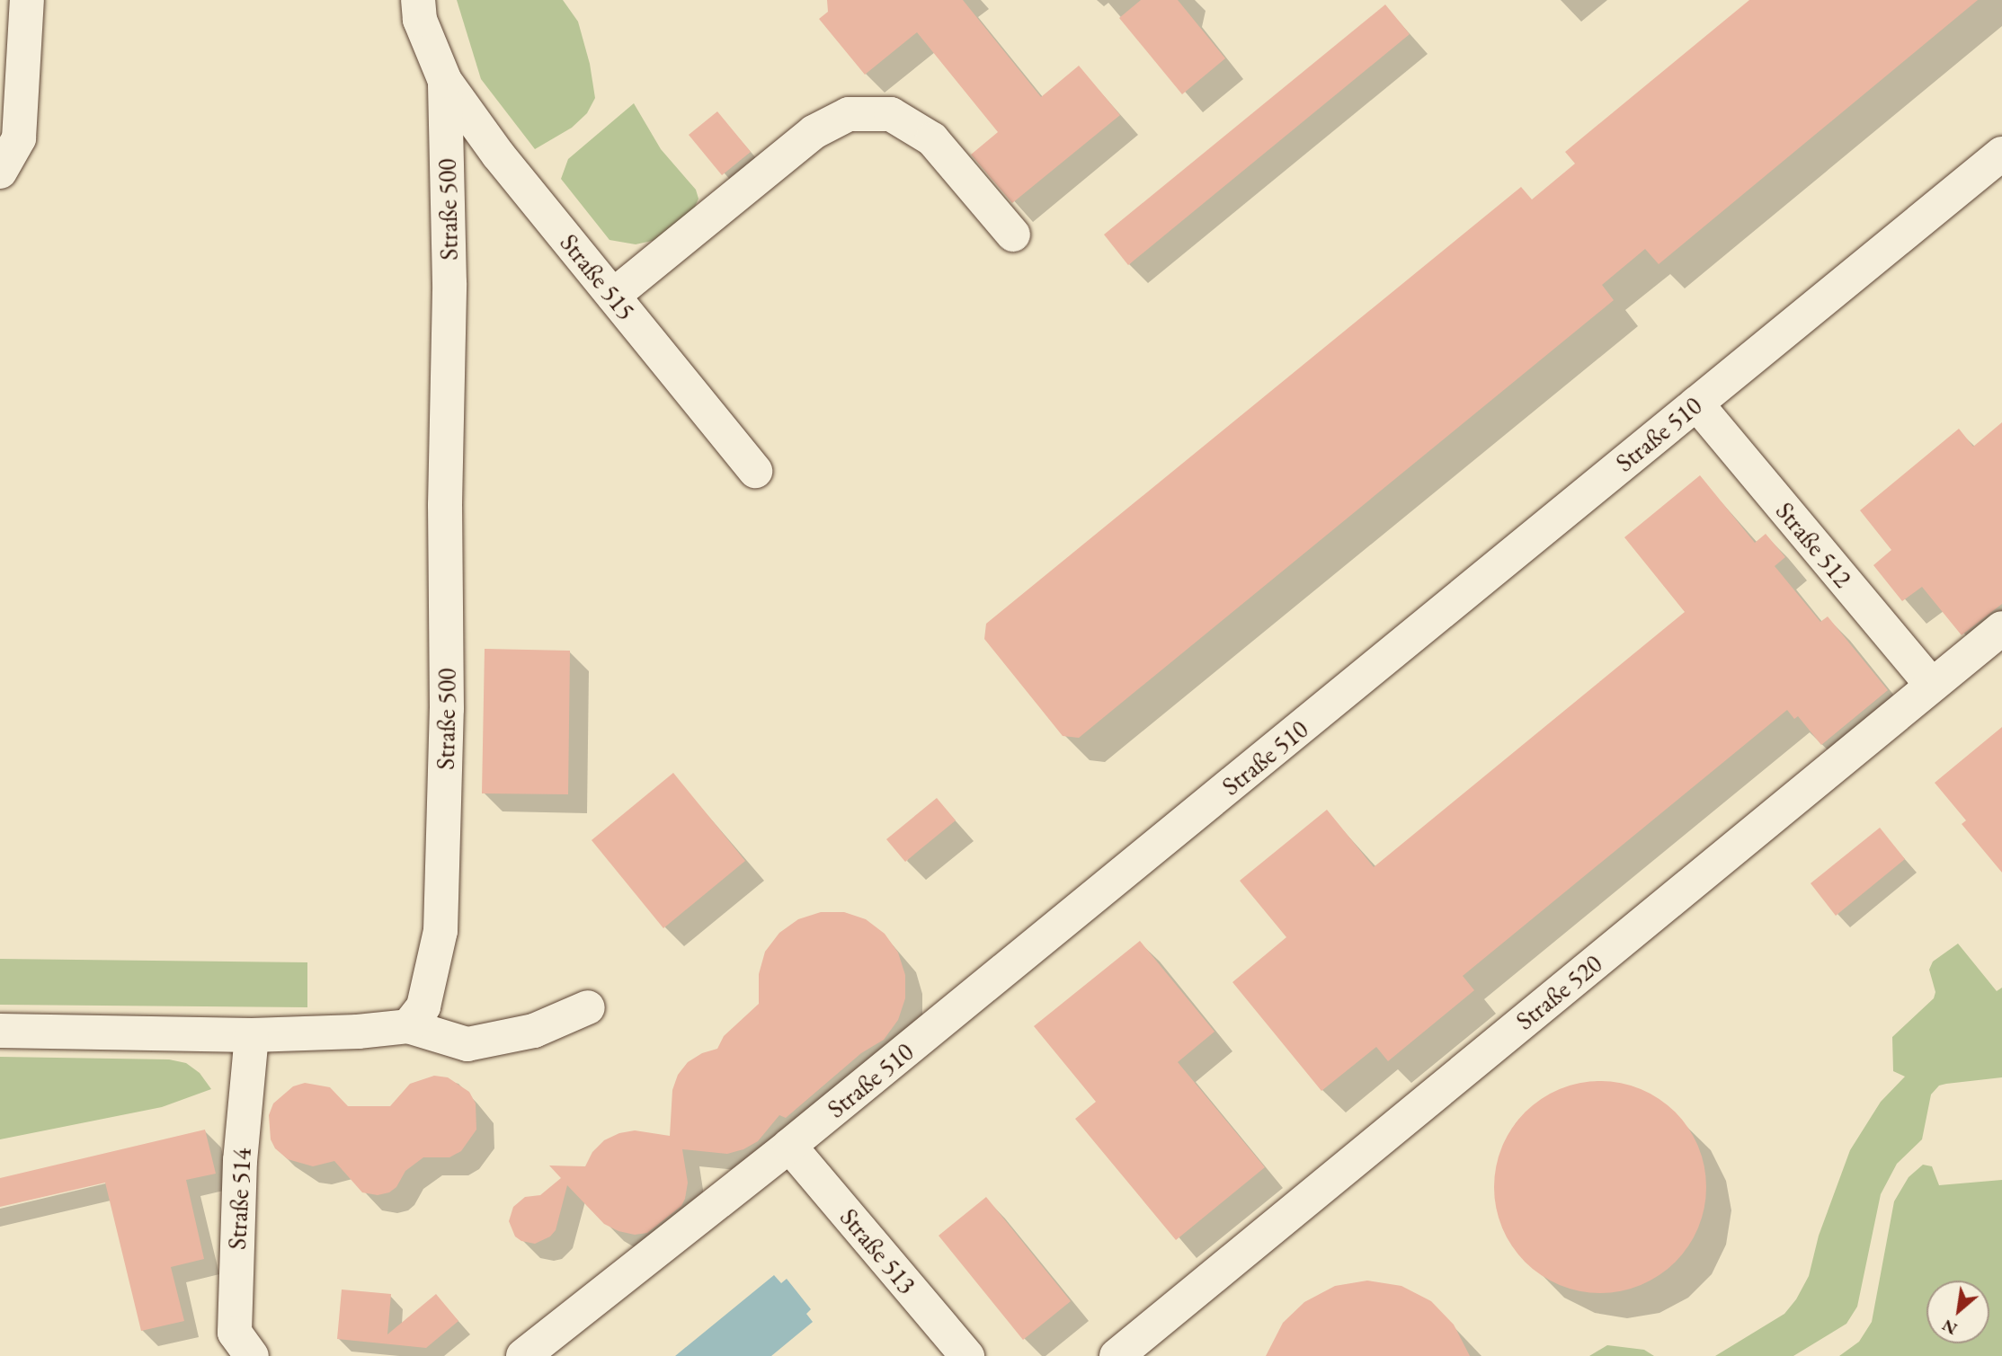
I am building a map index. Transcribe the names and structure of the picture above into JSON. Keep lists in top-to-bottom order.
{
  "streets": {
    "street": [
      "Straße 500",
      "Straße 515",
      "Straße 510",
      "Straße 512",
      "Straße 520",
      "Straße 514",
      "Straße 513"
    ]
  },
  "crossings": [
    ["Straße 500", "Straße 515"],
    ["Straße 510", "Straße 512"],
    ["Straße 510", "Straße 513"],
    ["Straße 512", "Straße 520"]
  ],
  "north": "bottom left"
}
